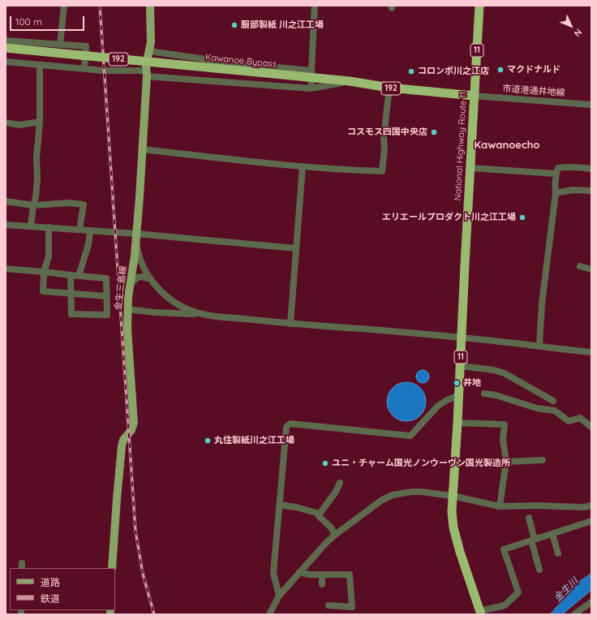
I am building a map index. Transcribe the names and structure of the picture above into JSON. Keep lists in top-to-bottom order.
{
  "streets": {
    "highway": [
      "11",
      "192",
      "Kawanoe Bypass",
      "National Highway Route 11"
    ],
    "main road": ["金生三島線"],
    "street": ["市道港通井地線"]
  },
  "crossings": [
    ["Kawanoe Bypass", "市道港通井地線"],
    ["Kawanoe Bypass", "National Highway Route 11"],
    ["市道港通井地線", "National Highway Route 11"]
  ],
  "districts": ["Kawanoecho"],
  "water": ["金生川"],
  "places": [
    "服部製紙 川之江工場",
    "マクドナルド",
    "コロンボ川之江店",
    "コスモス四国中央店",
    "エリエールプロダクト川之江工場",
    "井地",
    "丸住製紙川之江工場",
    "ユニ・チャーム国光ノンウーヴン国光製造所"
  ],
  "legend": ["道路", "鉄道"],
  "scale_bar": "100 m",
  "north": "bottom right"
}
